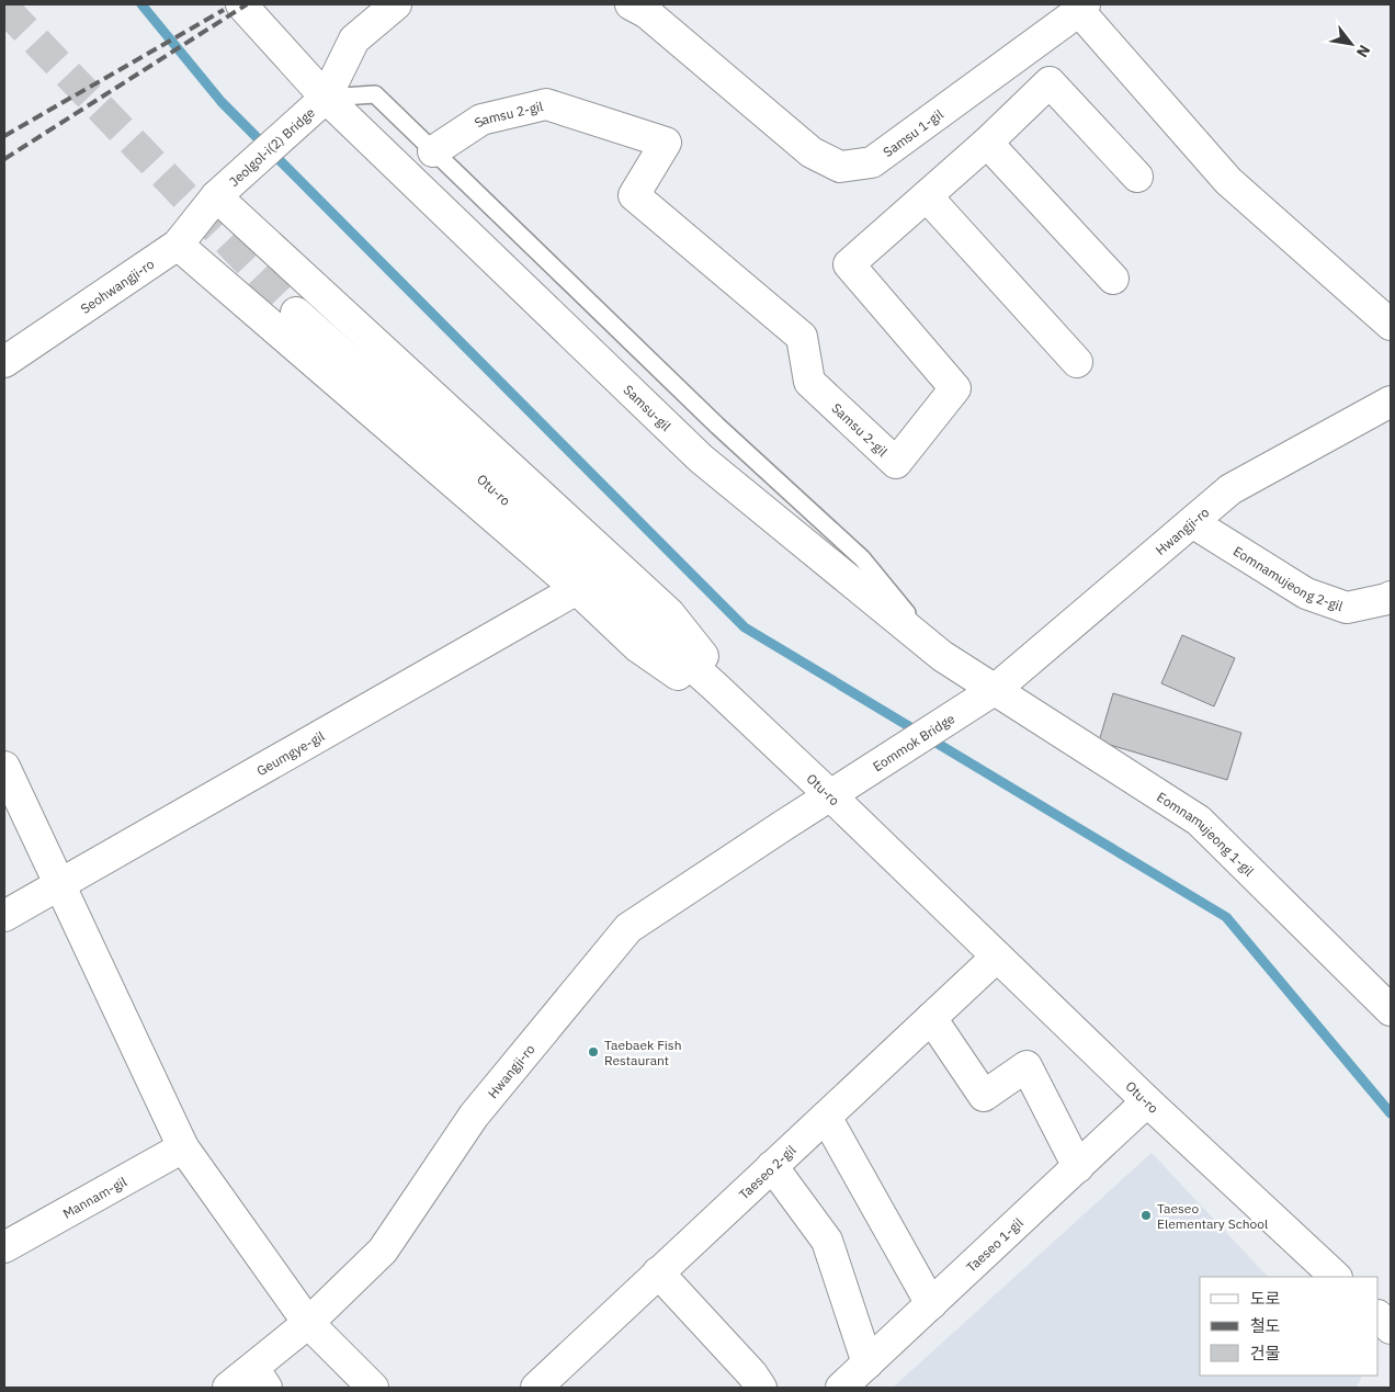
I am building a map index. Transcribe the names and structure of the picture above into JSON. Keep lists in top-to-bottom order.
{
  "streets": {
    "street": [
      "Samsu 2-gil",
      "Samsu 1-gil",
      "Jeolgol-i(2) Bridge",
      "Seohwangji-ro",
      "Samsu-gil",
      "Otu-ro",
      "Hwangji-ro",
      "Eomnamujeong 2-gil",
      "Eommok Bridge",
      "Geumgye-gil",
      "Eomnamujeong 1-gil",
      "Taeseo 2-gil",
      "Mannam-gil",
      "Taeseo 1-gil"
    ]
  },
  "crossings": [
    ["Jeolgol-i(2) Bridge", "Seohwangji-ro"],
    ["Jeolgol-i(2) Bridge", "Samsu-gil"],
    ["Samsu-gil", "Hwangji-ro"],
    ["Samsu-gil", "Eommok Bridge"],
    ["Samsu-gil", "Eomnamujeong 1-gil"],
    ["Otu-ro", "Hwangji-ro"],
    ["Otu-ro", "Eommok Bridge"],
    ["Otu-ro", "Taeseo 2-gil"],
    ["Otu-ro", "Taeseo 1-gil"],
    ["Hwangji-ro", "Eomnamujeong 2-gil"],
    ["Hwangji-ro", "Eommok Bridge"],
    ["Hwangji-ro", "Eomnamujeong 1-gil"],
    ["Eommok Bridge", "Eomnamujeong 1-gil"]
  ],
  "places": ["Taebaek Fish Restaurant", "Taeseo Elementary School"],
  "legend": ["도로", "철도", "건물"],
  "north": "bottom right"
}
